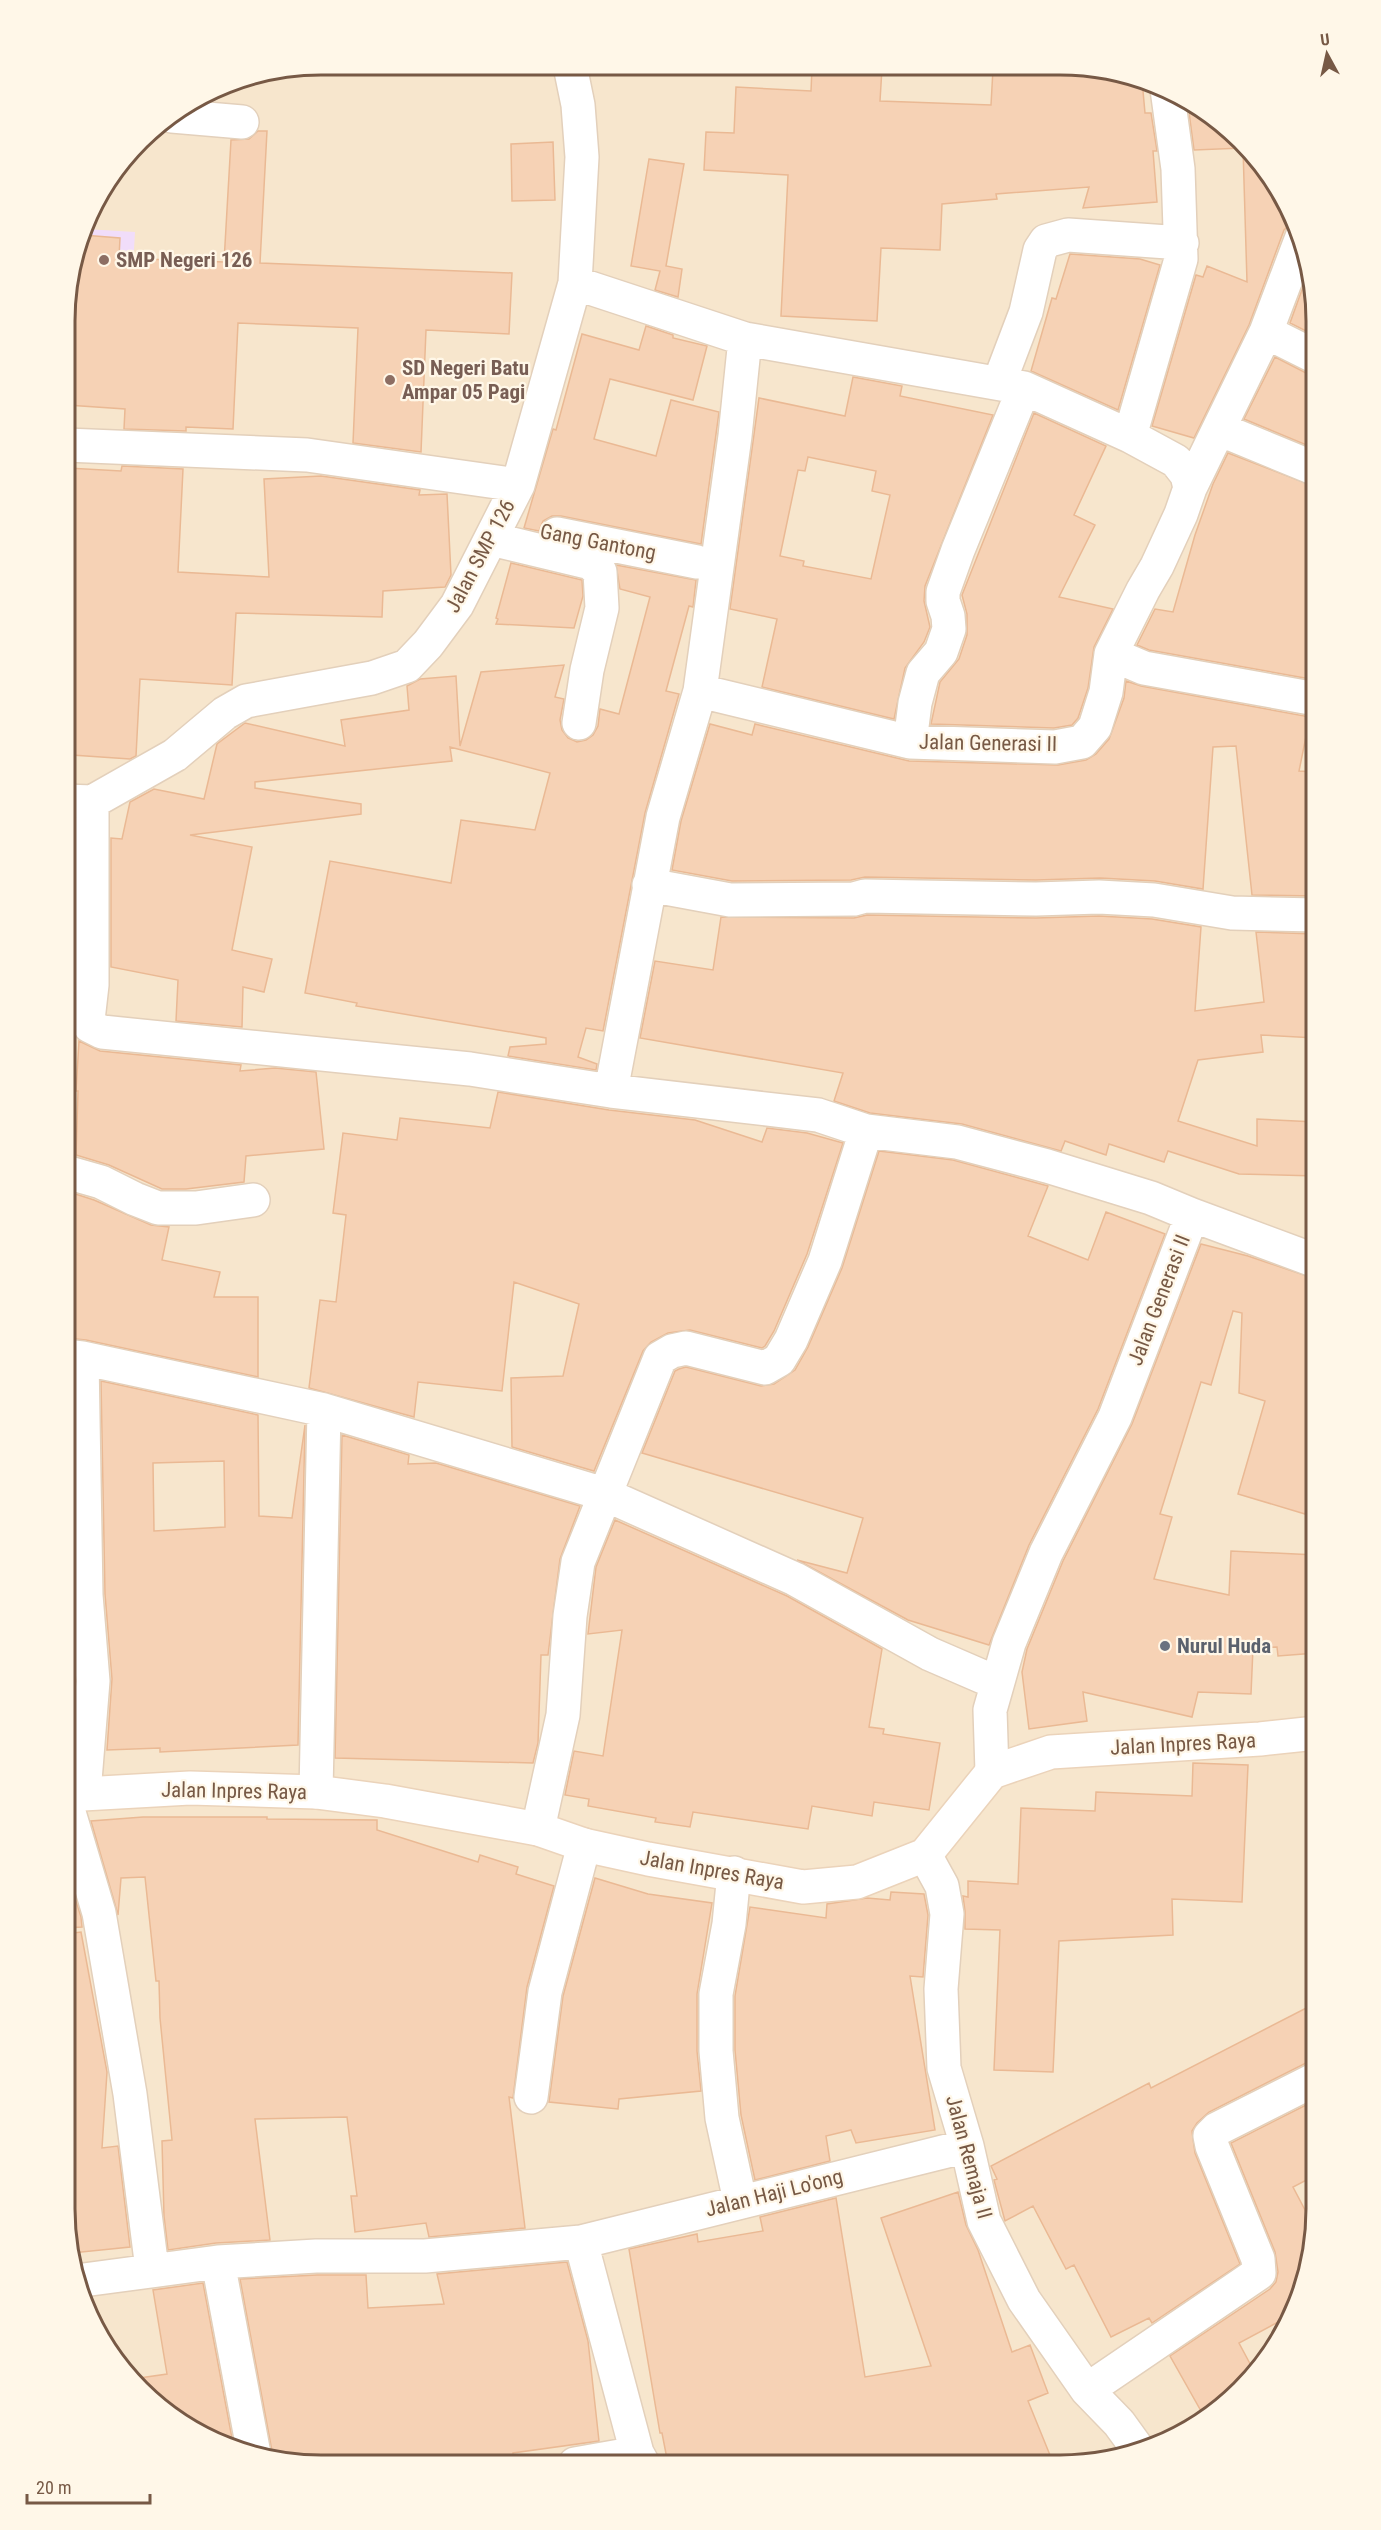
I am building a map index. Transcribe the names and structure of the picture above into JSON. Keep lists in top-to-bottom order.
{
  "streets": {
    "street": [
      "Gang Gantong",
      "Jalan SMP 126",
      "Jalan Generasi II",
      "Jalan Inpres Raya",
      "Jalan Remaja II",
      "Jalan Haji Lo'ong"
    ]
  },
  "crossings": [
    ["Gang Gantong", "Jalan SMP 126"],
    ["Jalan SMP 126", "Jalan Generasi II"],
    ["Jalan Generasi II", "Jalan Inpres Raya"],
    ["Jalan Inpres Raya", "Jalan Remaja II"],
    ["Jalan Remaja II", "Jalan Haji Lo'ong"]
  ],
  "places": ["SMP Negeri 126", "SD Negeri Batu Ampar 05 Pagi", "Nurul Huda"],
  "scale_bar": "20 m",
  "north": "top"
}
